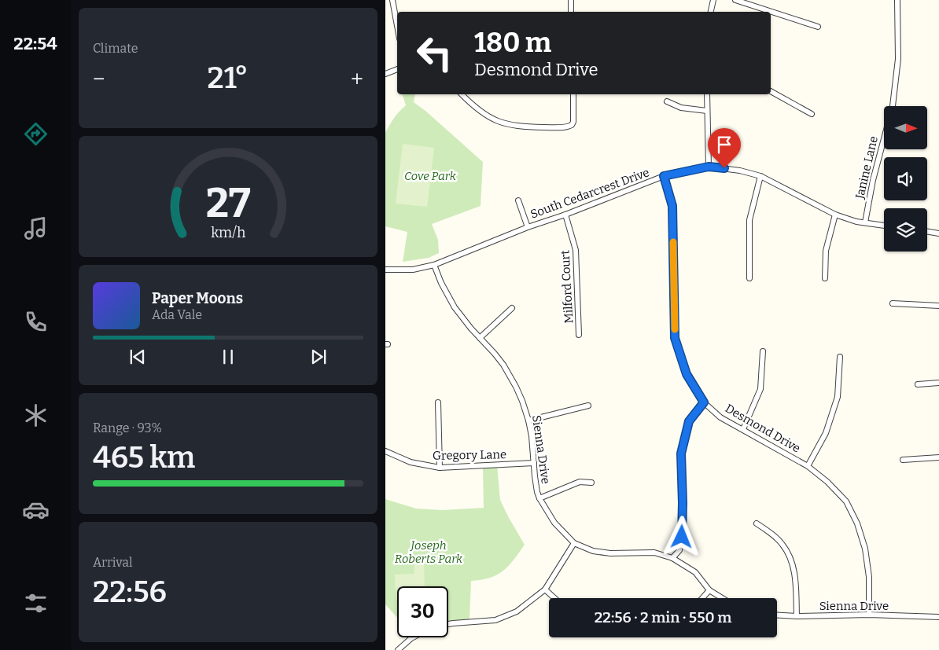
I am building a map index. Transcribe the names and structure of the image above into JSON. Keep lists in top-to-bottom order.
{
  "streets": {
    "street": [
      "Janine Lane",
      "South Cedarcrest Drive",
      "Milford Court",
      "Desmond Drive",
      "Sienna Drive",
      "Gregory Lane"
    ]
  },
  "crossings": [
    ["Janine Lane", "South Cedarcrest Drive"],
    ["South Cedarcrest Drive", "Milford Court"],
    ["South Cedarcrest Drive", "Desmond Drive"],
    ["South Cedarcrest Drive", "Sienna Drive"],
    ["Desmond Drive", "Sienna Drive"],
    ["Sienna Drive", "Gregory Lane"]
  ],
  "parks": ["Cove Park", "Joseph Roberts Park"],
  "north": "right",
  "page": {
    "tabs": "22:54",
    "tile": [
      "Climate",
      ["Range · 93%", "465 km"],
      ["Arrival", "22:56"]
    ],
    "turn": ["180 m", "Desmond Drive"],
    "heat": ["−", "21°", "+"],
    "song": ["Paper Moons", "Ada Vale"],
    "limit": "30",
    "trip": "22:56 · 2 min · 550 m",
    "gauge": ["27", "km/h"]
  }
}
